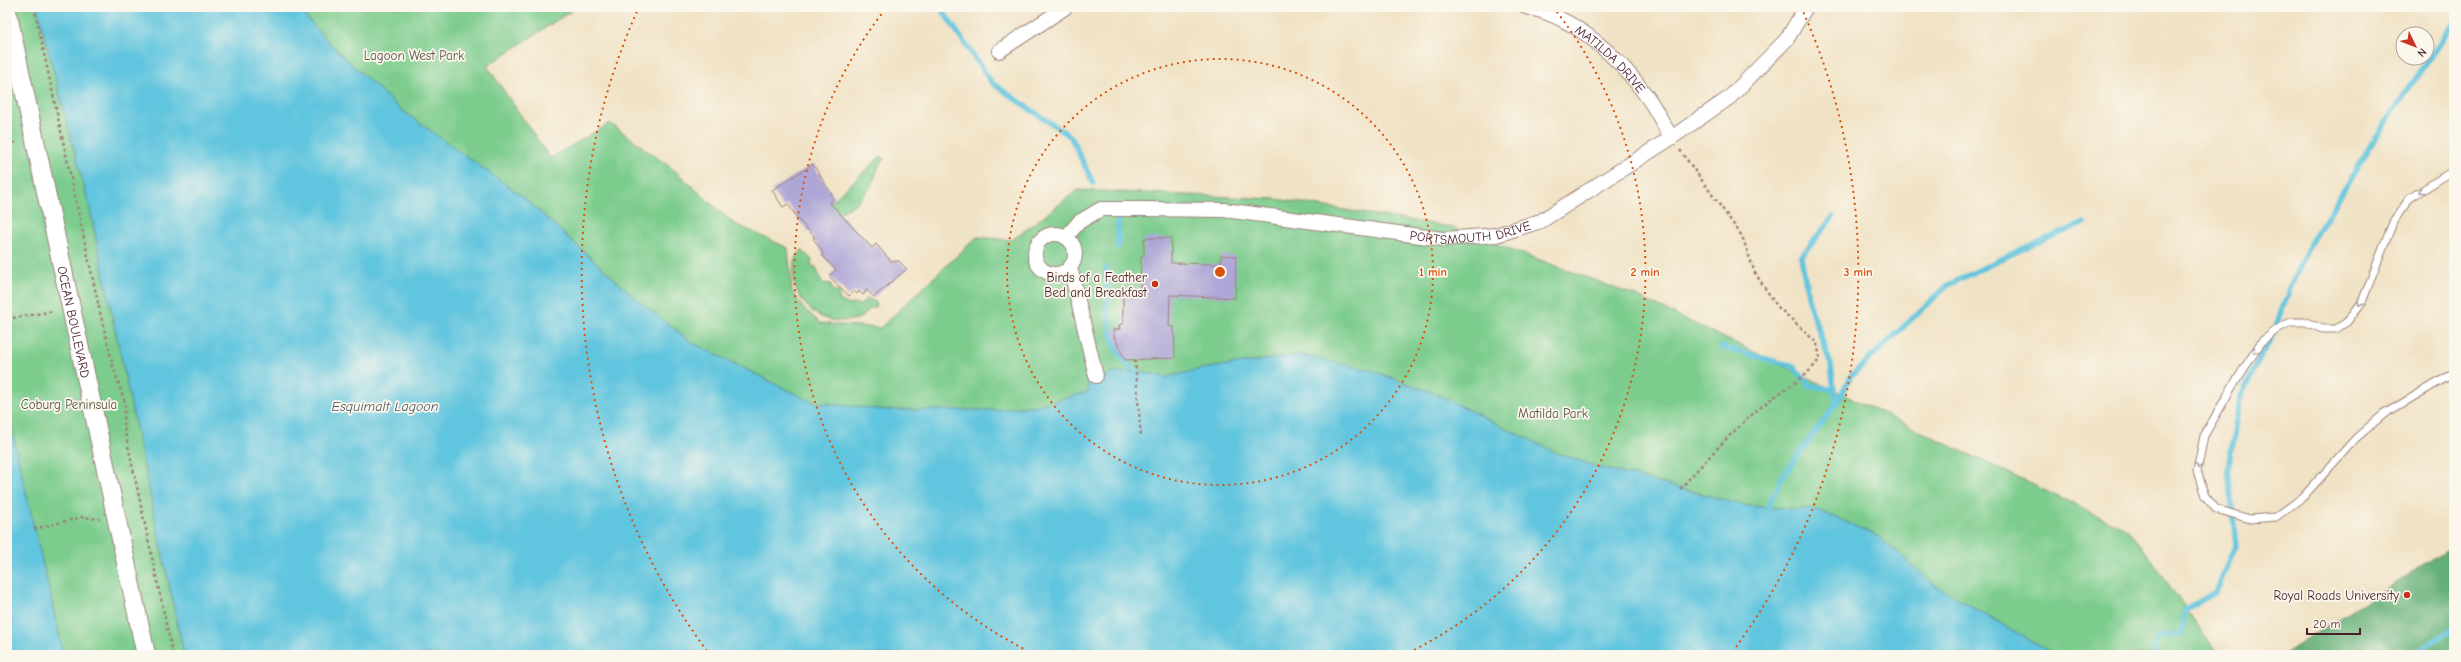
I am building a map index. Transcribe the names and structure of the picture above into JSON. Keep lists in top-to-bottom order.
{
  "streets": {
    "street": ["MATILDA DRIVE", "PORTSMOUTH DRIVE", "OCEAN BOULEVARD"]
  },
  "crossings": [
    ["MATILDA DRIVE", "PORTSMOUTH DRIVE"]
  ],
  "water": ["Esquimalt Lagoon"],
  "parks": ["Lagoon West Park", "Coburg Peninsula", "Matilda Park"],
  "places": ["Birds of a Feather Bed and Breakfast", "Royal Roads University"],
  "scale_bar": "20 m",
  "north": "bottom right",
  "rings": ["1 min", "2 min", "3 min"]
}
